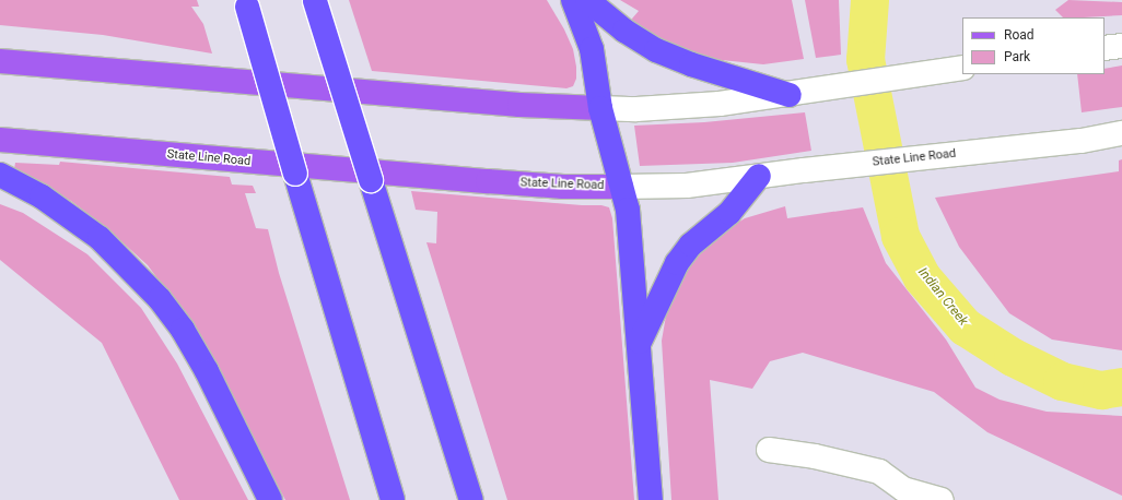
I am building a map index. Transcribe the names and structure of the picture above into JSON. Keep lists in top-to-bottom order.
{
  "streets": {
    "main road": ["State Line Road"]
  },
  "water": ["Indian Creek"],
  "legend": ["Road", "Park"]
}
